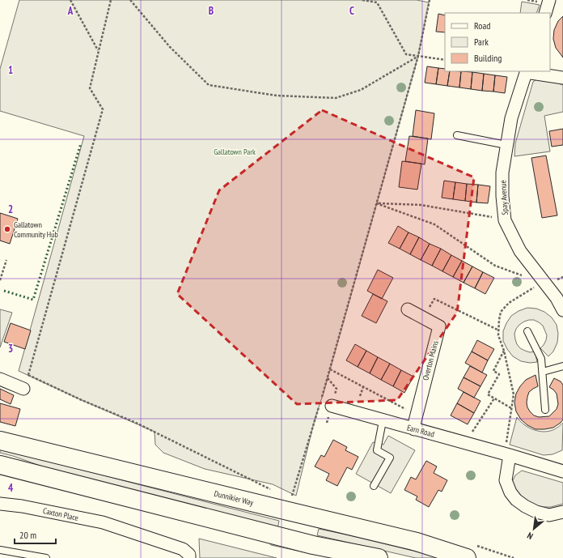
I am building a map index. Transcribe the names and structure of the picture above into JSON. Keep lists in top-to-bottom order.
{
  "streets": {
    "main road": ["Dunnikier Way"],
    "street": [
      "Spay Avenue",
      "Overton Mains",
      "Earn Road",
      "Caxton Place"
    ]
  },
  "crossings": [
    ["Overton Mains", "Earn Road"]
  ],
  "parks": ["Gallatown Park"],
  "places": ["Gallatown Community Hub"],
  "legend": ["Road", "Park", "Building"],
  "scale_bar": "20 m",
  "north": "bottom left",
  "grid": {
    "columns": ["A", "B", "C"],
    "rows": [
      "1",
      "2",
      "3",
      "4"
    ]
  }
}
